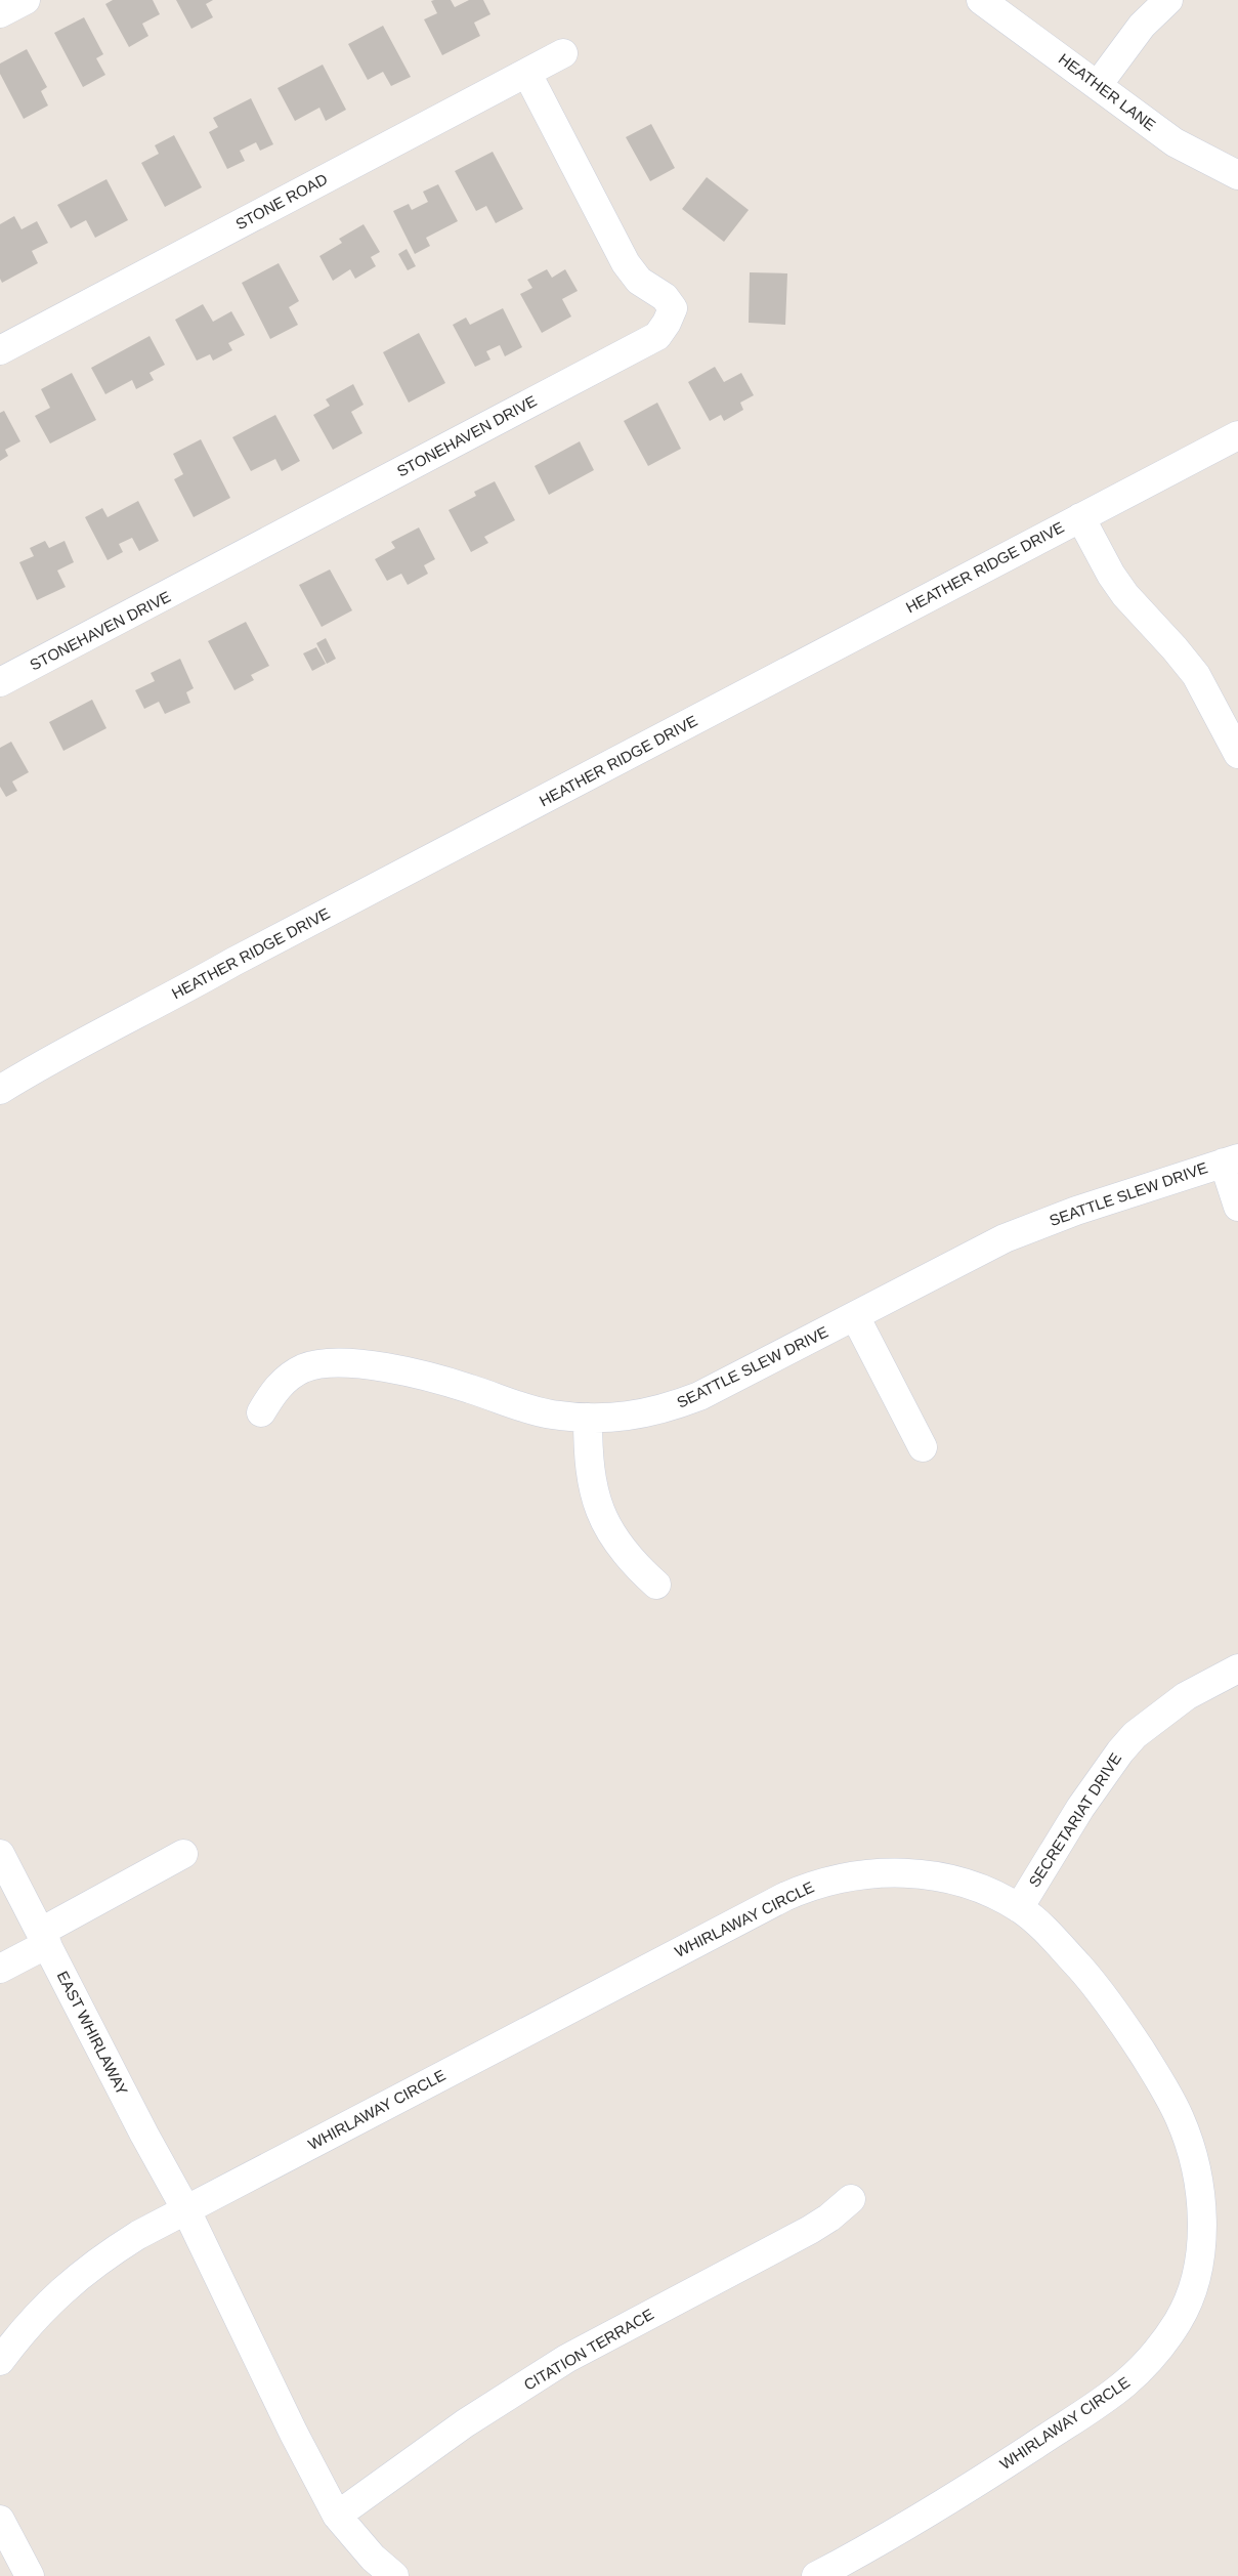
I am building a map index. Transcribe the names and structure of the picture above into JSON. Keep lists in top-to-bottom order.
{
  "streets": {
    "street": [
      "HEATHER LANE",
      "STONE ROAD",
      "STONEHAVEN DRIVE",
      "HEATHER RIDGE DRIVE",
      "SEATTLE SLEW DRIVE",
      "SECRETARIAT DRIVE",
      "WHIRLAWAY CIRCLE",
      "EAST WHIRLAWAY",
      "CITATION TERRACE"
    ]
  },
  "crossings": [
    ["STONE ROAD", "STONEHAVEN DRIVE"],
    ["SECRETARIAT DRIVE", "WHIRLAWAY CIRCLE"],
    ["WHIRLAWAY CIRCLE", "EAST WHIRLAWAY"]
  ]
}
